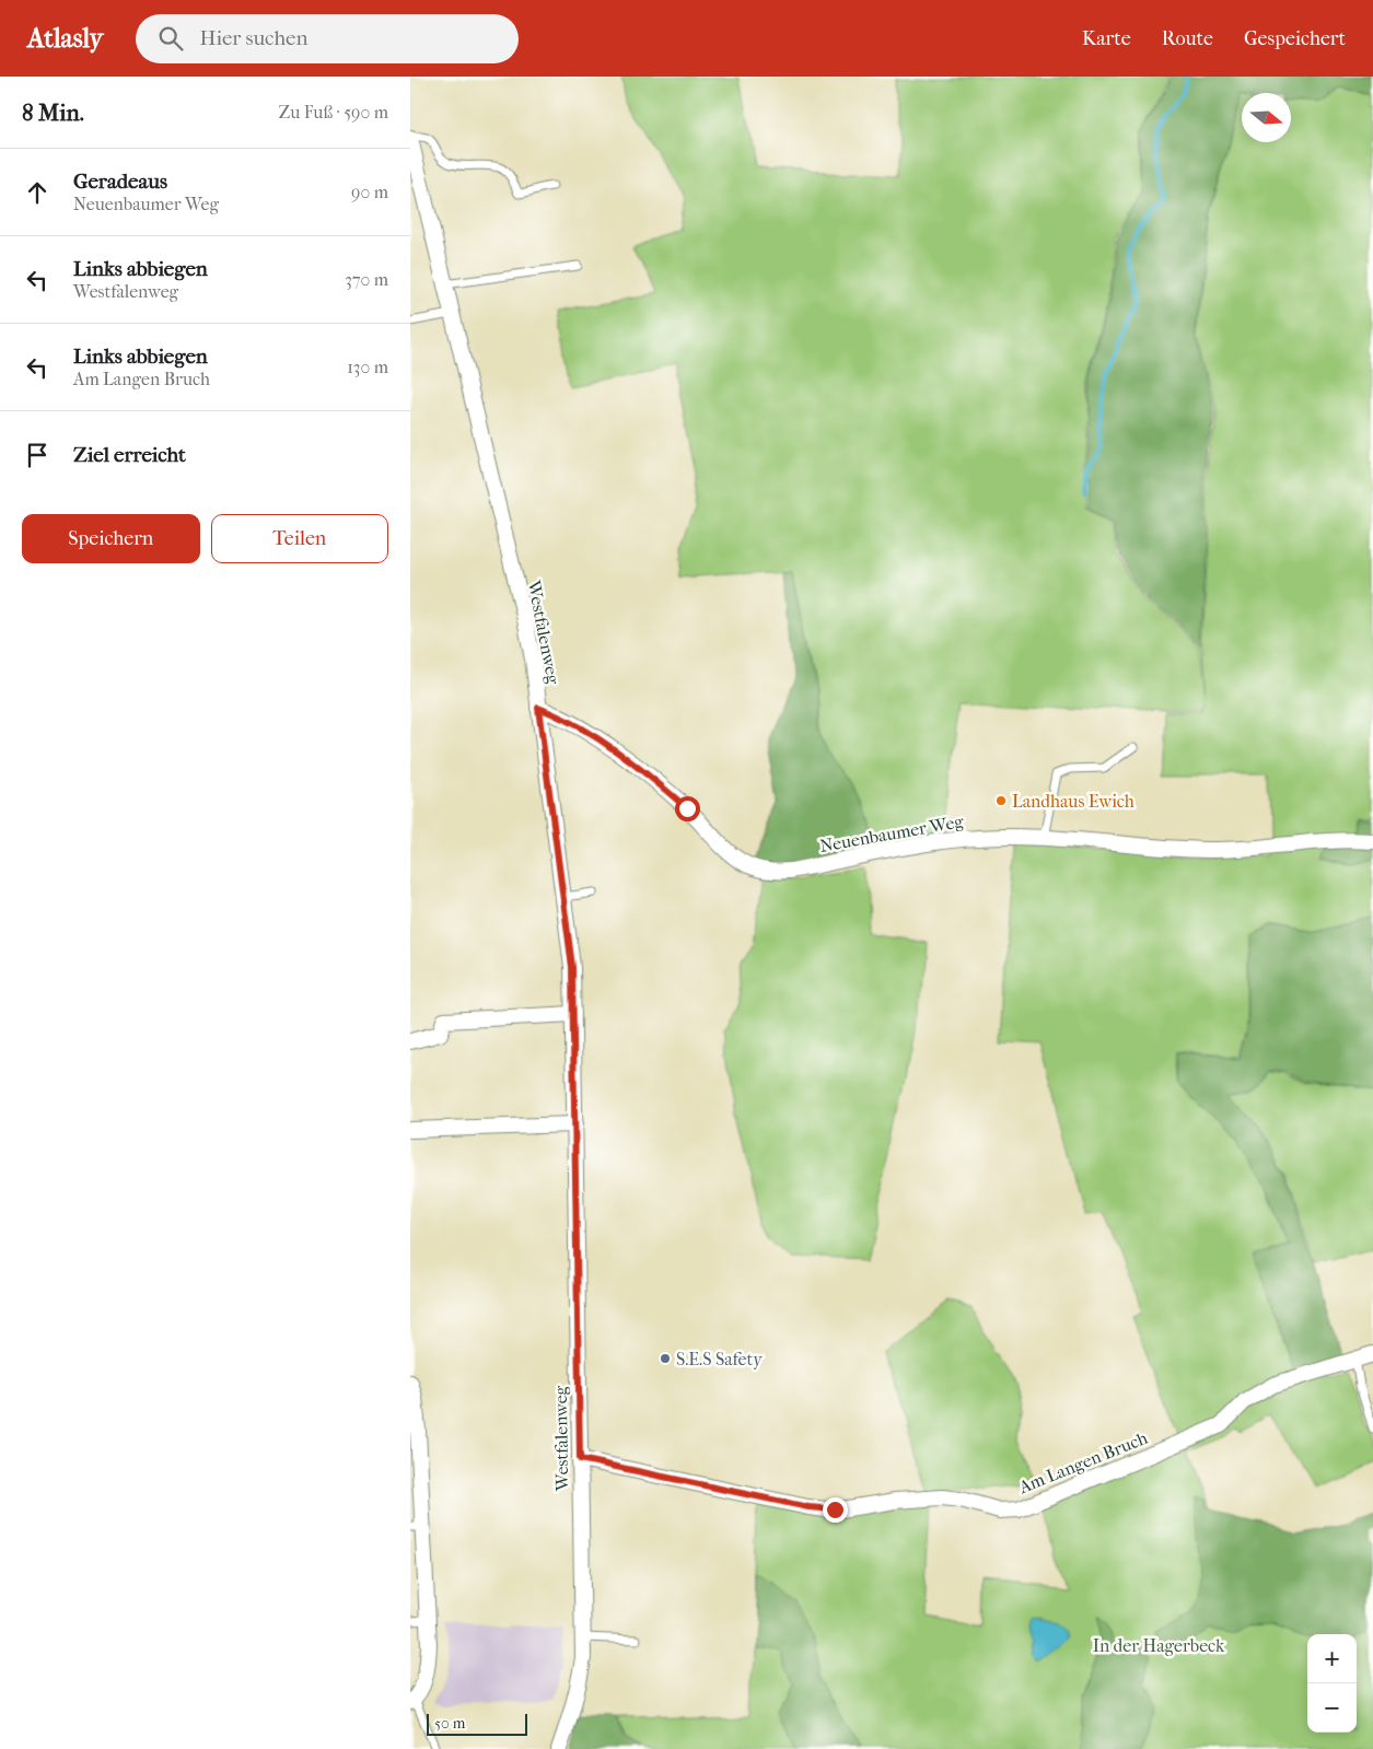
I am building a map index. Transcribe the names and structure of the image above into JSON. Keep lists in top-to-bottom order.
{
  "streets": {
    "street": ["Westfalenweg", "Neuenbaumer Weg", "Am Langen Bruch"]
  },
  "crossings": [
    ["Westfalenweg", "Neuenbaumer Weg"],
    ["Westfalenweg", "Am Langen Bruch"]
  ],
  "parks": ["In der Hagerbeck"],
  "places": ["Landhaus Ewich", "S.E.S Safety"],
  "scale_bar": "50 m",
  "north": "right",
  "page": {
    "header": "Atlasly",
    "search": "Hier suchen",
    "nav": ["Karte", "Route", "Gespeichert"],
    "heading": ["8 Min.", "Zu Fuß · 590 m"],
    "list": [
      ["Geradeaus", "Neuenbaumer Weg", "90 m"],
      ["Links abbiegen", "Westfalenweg", "370 m"],
      ["Links abbiegen", "Am Langen Bruch", "130 m"],
      "Ziel erreicht"
    ],
    "buttons": ["Speichern", "Teilen"],
    "map_buttons": ["+", "−"],
    "scale": "50 m"
  }
}
